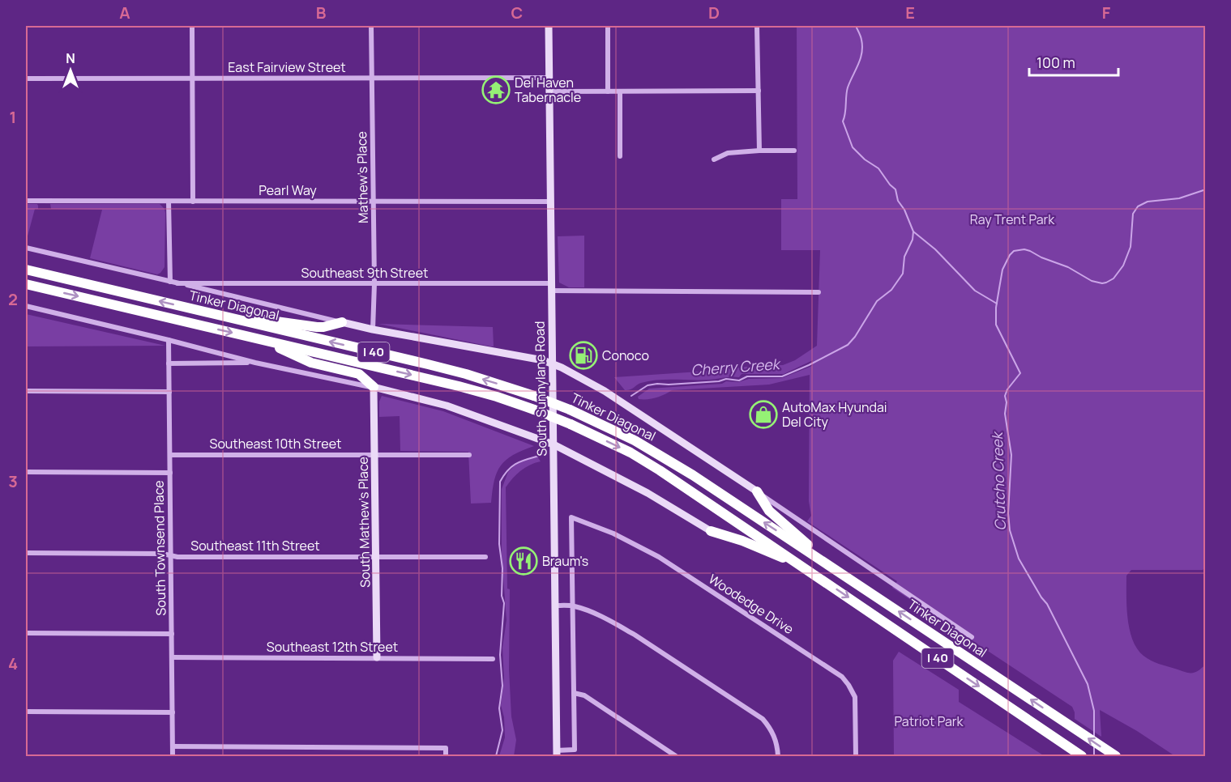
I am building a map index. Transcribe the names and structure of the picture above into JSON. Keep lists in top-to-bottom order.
{
  "streets": {
    "highway": ["Tinker Diagonal", "I 40"],
    "street": [
      "East Fairview Street",
      "Mathew's Place",
      "Pearl Way",
      "Southeast 9th Street",
      "South Sunnylane Road",
      "Southeast 10th Street",
      "South Mathew's Place",
      "Southeast 11th Street",
      "South Townsend Place",
      "Woodedge Drive",
      "Southeast 12th Street"
    ]
  },
  "crossings": [
    ["East Fairview Street", "Mathew's Place"],
    ["East Fairview Street", "South Sunnylane Road"],
    ["Mathew's Place", "Pearl Way"],
    ["Mathew's Place", "Southeast 9th Street"],
    ["Mathew's Place", "Tinker Diagonal"],
    ["Pearl Way", "South Sunnylane Road"],
    ["Southeast 9th Street", "Tinker Diagonal"],
    ["Southeast 9th Street", "South Sunnylane Road"],
    ["Tinker Diagonal", "South Sunnylane Road"],
    ["South Sunnylane Road", "Woodedge Drive"],
    ["Southeast 10th Street", "South Mathew's Place"],
    ["Southeast 10th Street", "South Townsend Place"],
    ["South Mathew's Place", "Southeast 11th Street"],
    ["South Mathew's Place", "Southeast 12th Street"],
    ["Southeast 11th Street", "South Townsend Place"],
    ["South Townsend Place", "Southeast 12th Street"]
  ],
  "water": ["Cherry Creek", "Crutcho Creek"],
  "parks": ["Ray Trent Park", "Patriot Park"],
  "places": {
    "temple": ["Del Haven Tabernacle"],
    "fuel station": ["Conoco"],
    "shop": ["AutoMax Hyundai Del City"],
    "restaurant": ["Braum's"]
  },
  "scale_bar": "100 m",
  "north": "top",
  "grid": {
    "columns": [
      "A",
      "B",
      "C",
      "D",
      "E",
      "F"
    ],
    "rows": [
      "1",
      "2",
      "3",
      "4"
    ]
  }
}
